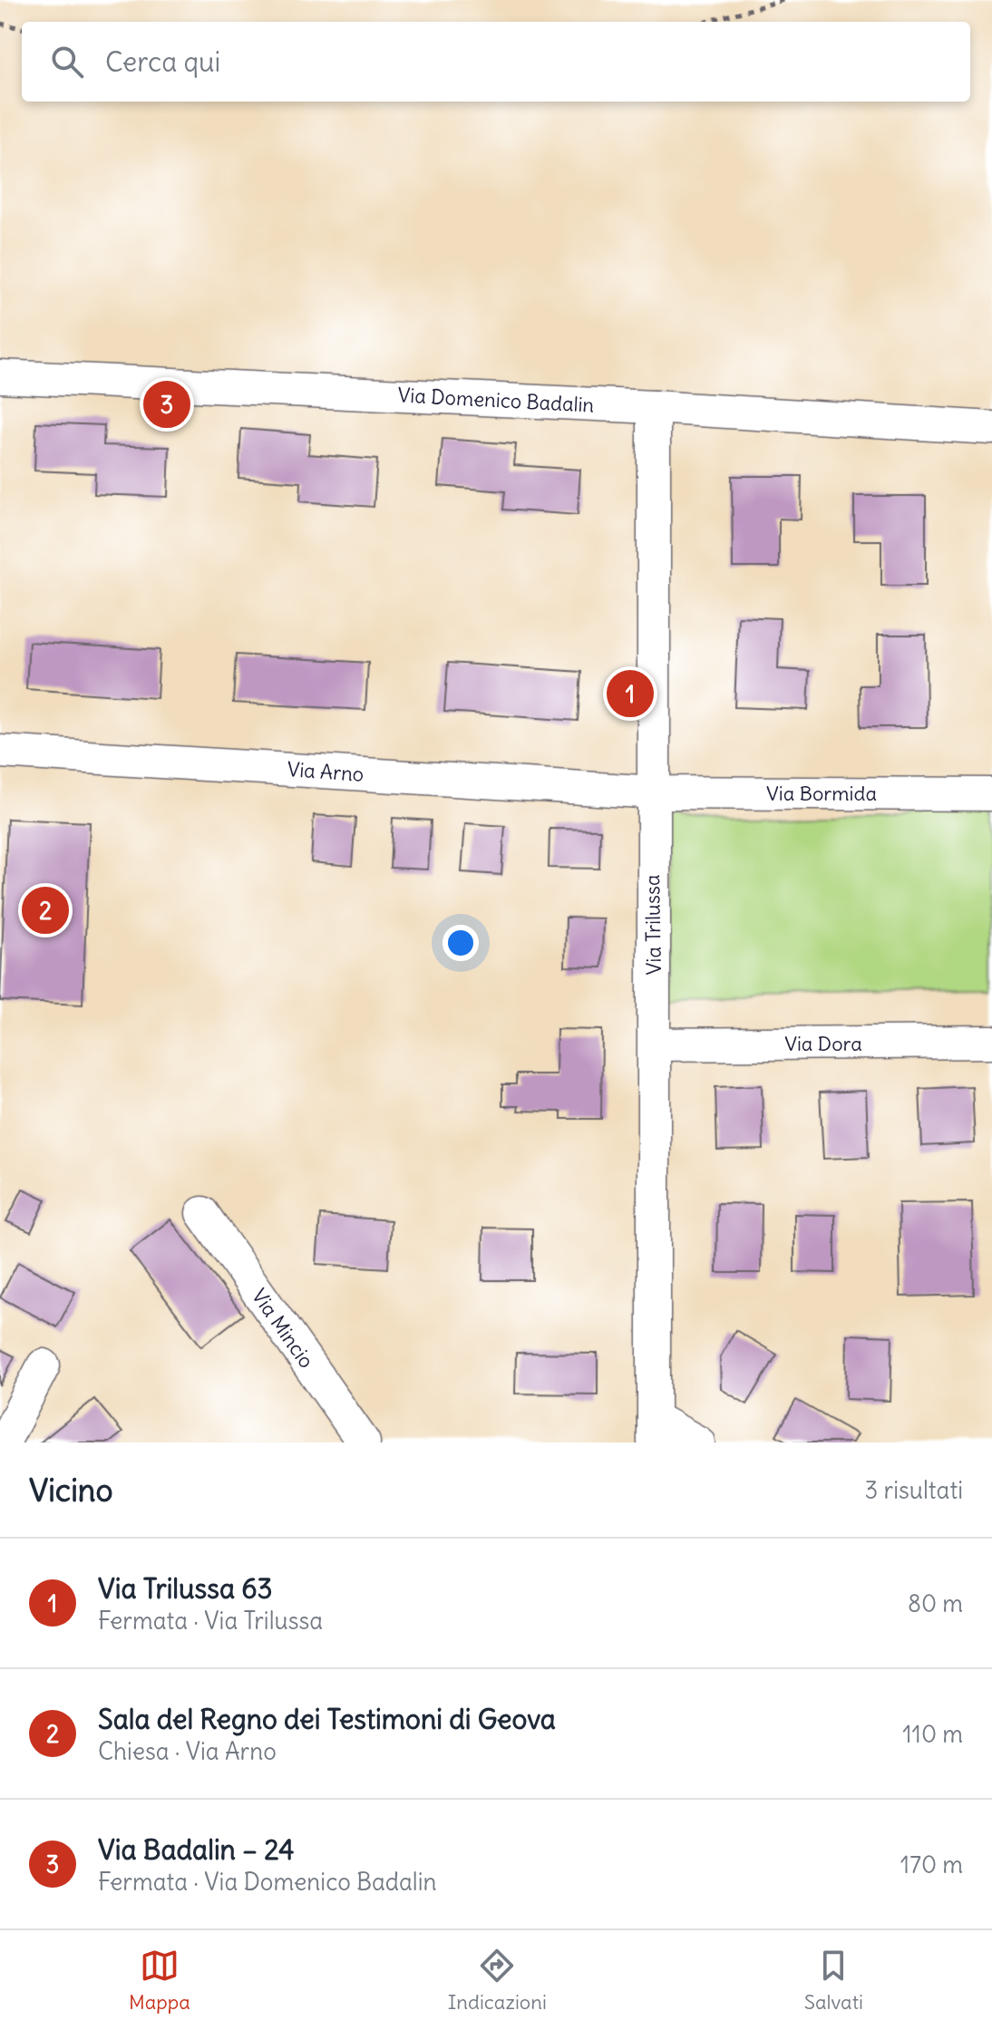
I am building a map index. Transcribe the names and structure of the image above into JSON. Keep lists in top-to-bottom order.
{
  "streets": {
    "street": [
      "Via Domenico Badalin",
      "Via Arno",
      "Via Bormida",
      "Via Trilussa",
      "Via Dora",
      "Via Mincio"
    ]
  },
  "crossings": [
    ["Via Domenico Badalin", "Via Trilussa"],
    ["Via Arno", "Via Bormida"],
    ["Via Arno", "Via Trilussa"],
    ["Via Bormida", "Via Trilussa"],
    ["Via Trilussa", "Via Dora"]
  ],
  "page": {
    "search": "Cerca qui",
    "pins": ["3", "1", "2"],
    "heading": ["Vicino", "3 risultati"],
    "list": [
      {
        "mark": "1",
        "name": "Via Trilussa 63",
        "note": "Fermata · Via Trilussa",
        "value": "80 m"
      },
      {
        "mark": "2",
        "name": "Sala del Regno dei Testimoni di Geova",
        "note": "Chiesa · Via Arno",
        "value": "110 m"
      },
      {
        "mark": "3",
        "name": "Via Badalin – 24",
        "note": "Fermata · Via Domenico Badalin",
        "value": "170 m"
      }
    ],
    "nav": ["Mappa", "Indicazioni", "Salvati"]
  }
}
